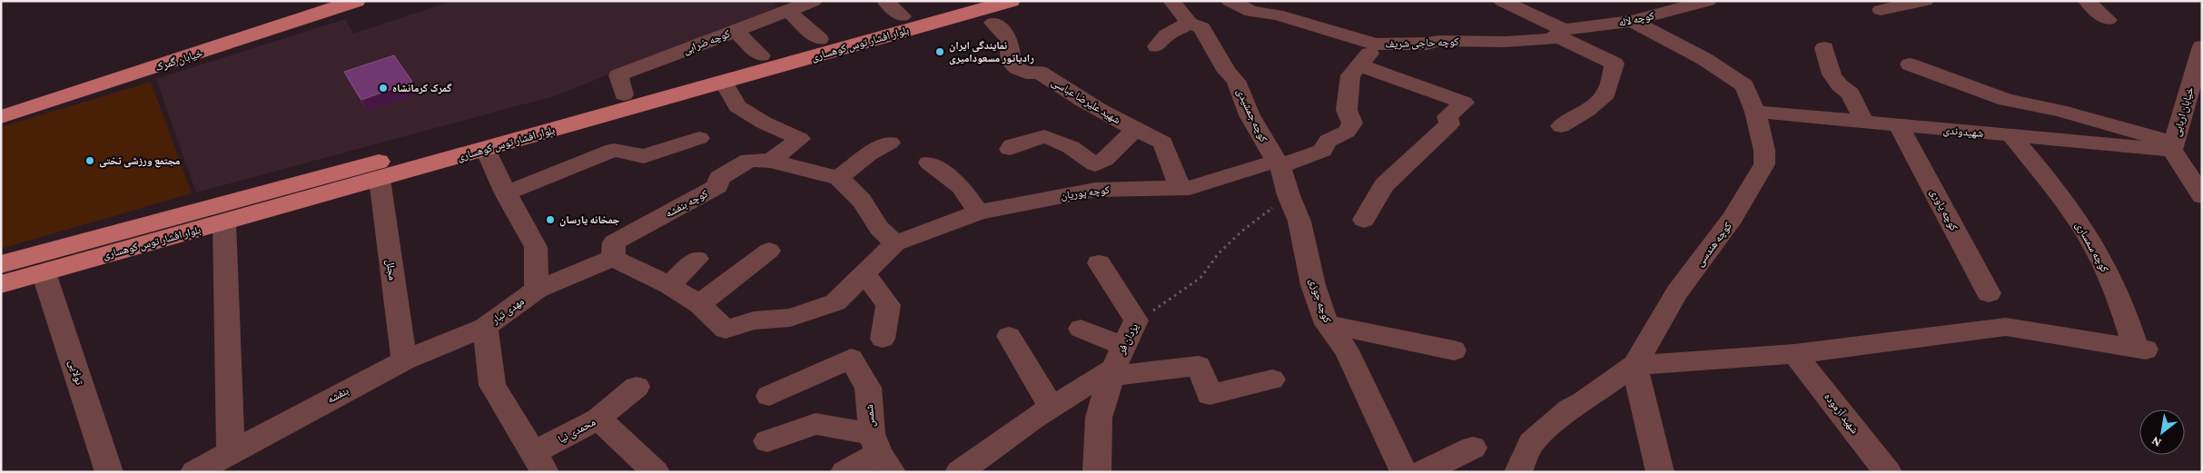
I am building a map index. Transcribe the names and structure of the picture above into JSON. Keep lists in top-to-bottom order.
{
  "streets": {
    "main road": ["بلوار افشار توس کوهساری", "خیابان گمرک"],
    "street": [
      "کوچه لاله",
      "کوچه ضرابی",
      "کوچه حاجی شریف",
      "شهید علیرضا عباسی",
      "خیابان اربابی",
      "شهیدوندی",
      "کوچه پوریان",
      "کوچه بنفشه",
      "کوچه یاوری",
      "کوچه هندسی",
      "کوچه سمساری",
      "مجلل",
      "کوچه جوزی",
      "مهدی تبار",
      "یزدان فر",
      "تولایی",
      "بنفشه",
      "شهید آزموده",
      "شمس",
      "محمدی نیا"
    ],
    "lane": ["کوچه جمشیدی"]
  },
  "crossings": [
    ["کوچه لاله", "کوچه حاجی شریف"],
    ["کوچه لاله", "کوچه هندسی"],
    ["کوچه ضرابی", "بلوار افشار توس کوهساری"],
    ["بلوار افشار توس کوهساری", "مجلل"],
    ["بلوار افشار توس کوهساری", "تولایی"],
    ["شهید علیرضا عباسی", "کوچه پوریان"],
    ["خیابان اربابی", "شهیدوندی"],
    ["کوچه جمشیدی", "کوچه پوریان"],
    ["کوچه جمشیدی", "کوچه جوزی"],
    ["کوچه جمشیدی", "یزدان فر"],
    ["شهیدوندی", "کوچه یاوری"],
    ["شهیدوندی", "کوچه هندسی"],
    ["شهیدوندی", "کوچه سمساری"],
    ["کوچه سمساری", "شهید آزموده"],
    ["مجلل", "بنفشه"],
    ["کوچه جوزی", "یزدان فر"],
    ["مهدی تبار", "بنفشه"],
    ["مهدی تبار", "محمدی نیا"]
  ],
  "places": [
    "نمایندگی ایران رادیاتور مسعودامیری",
    "گمرک کرمانشاه",
    "مجتمع ورزشی تختی",
    "جمخانه یارسان"
  ],
  "north": "bottom left"
}
